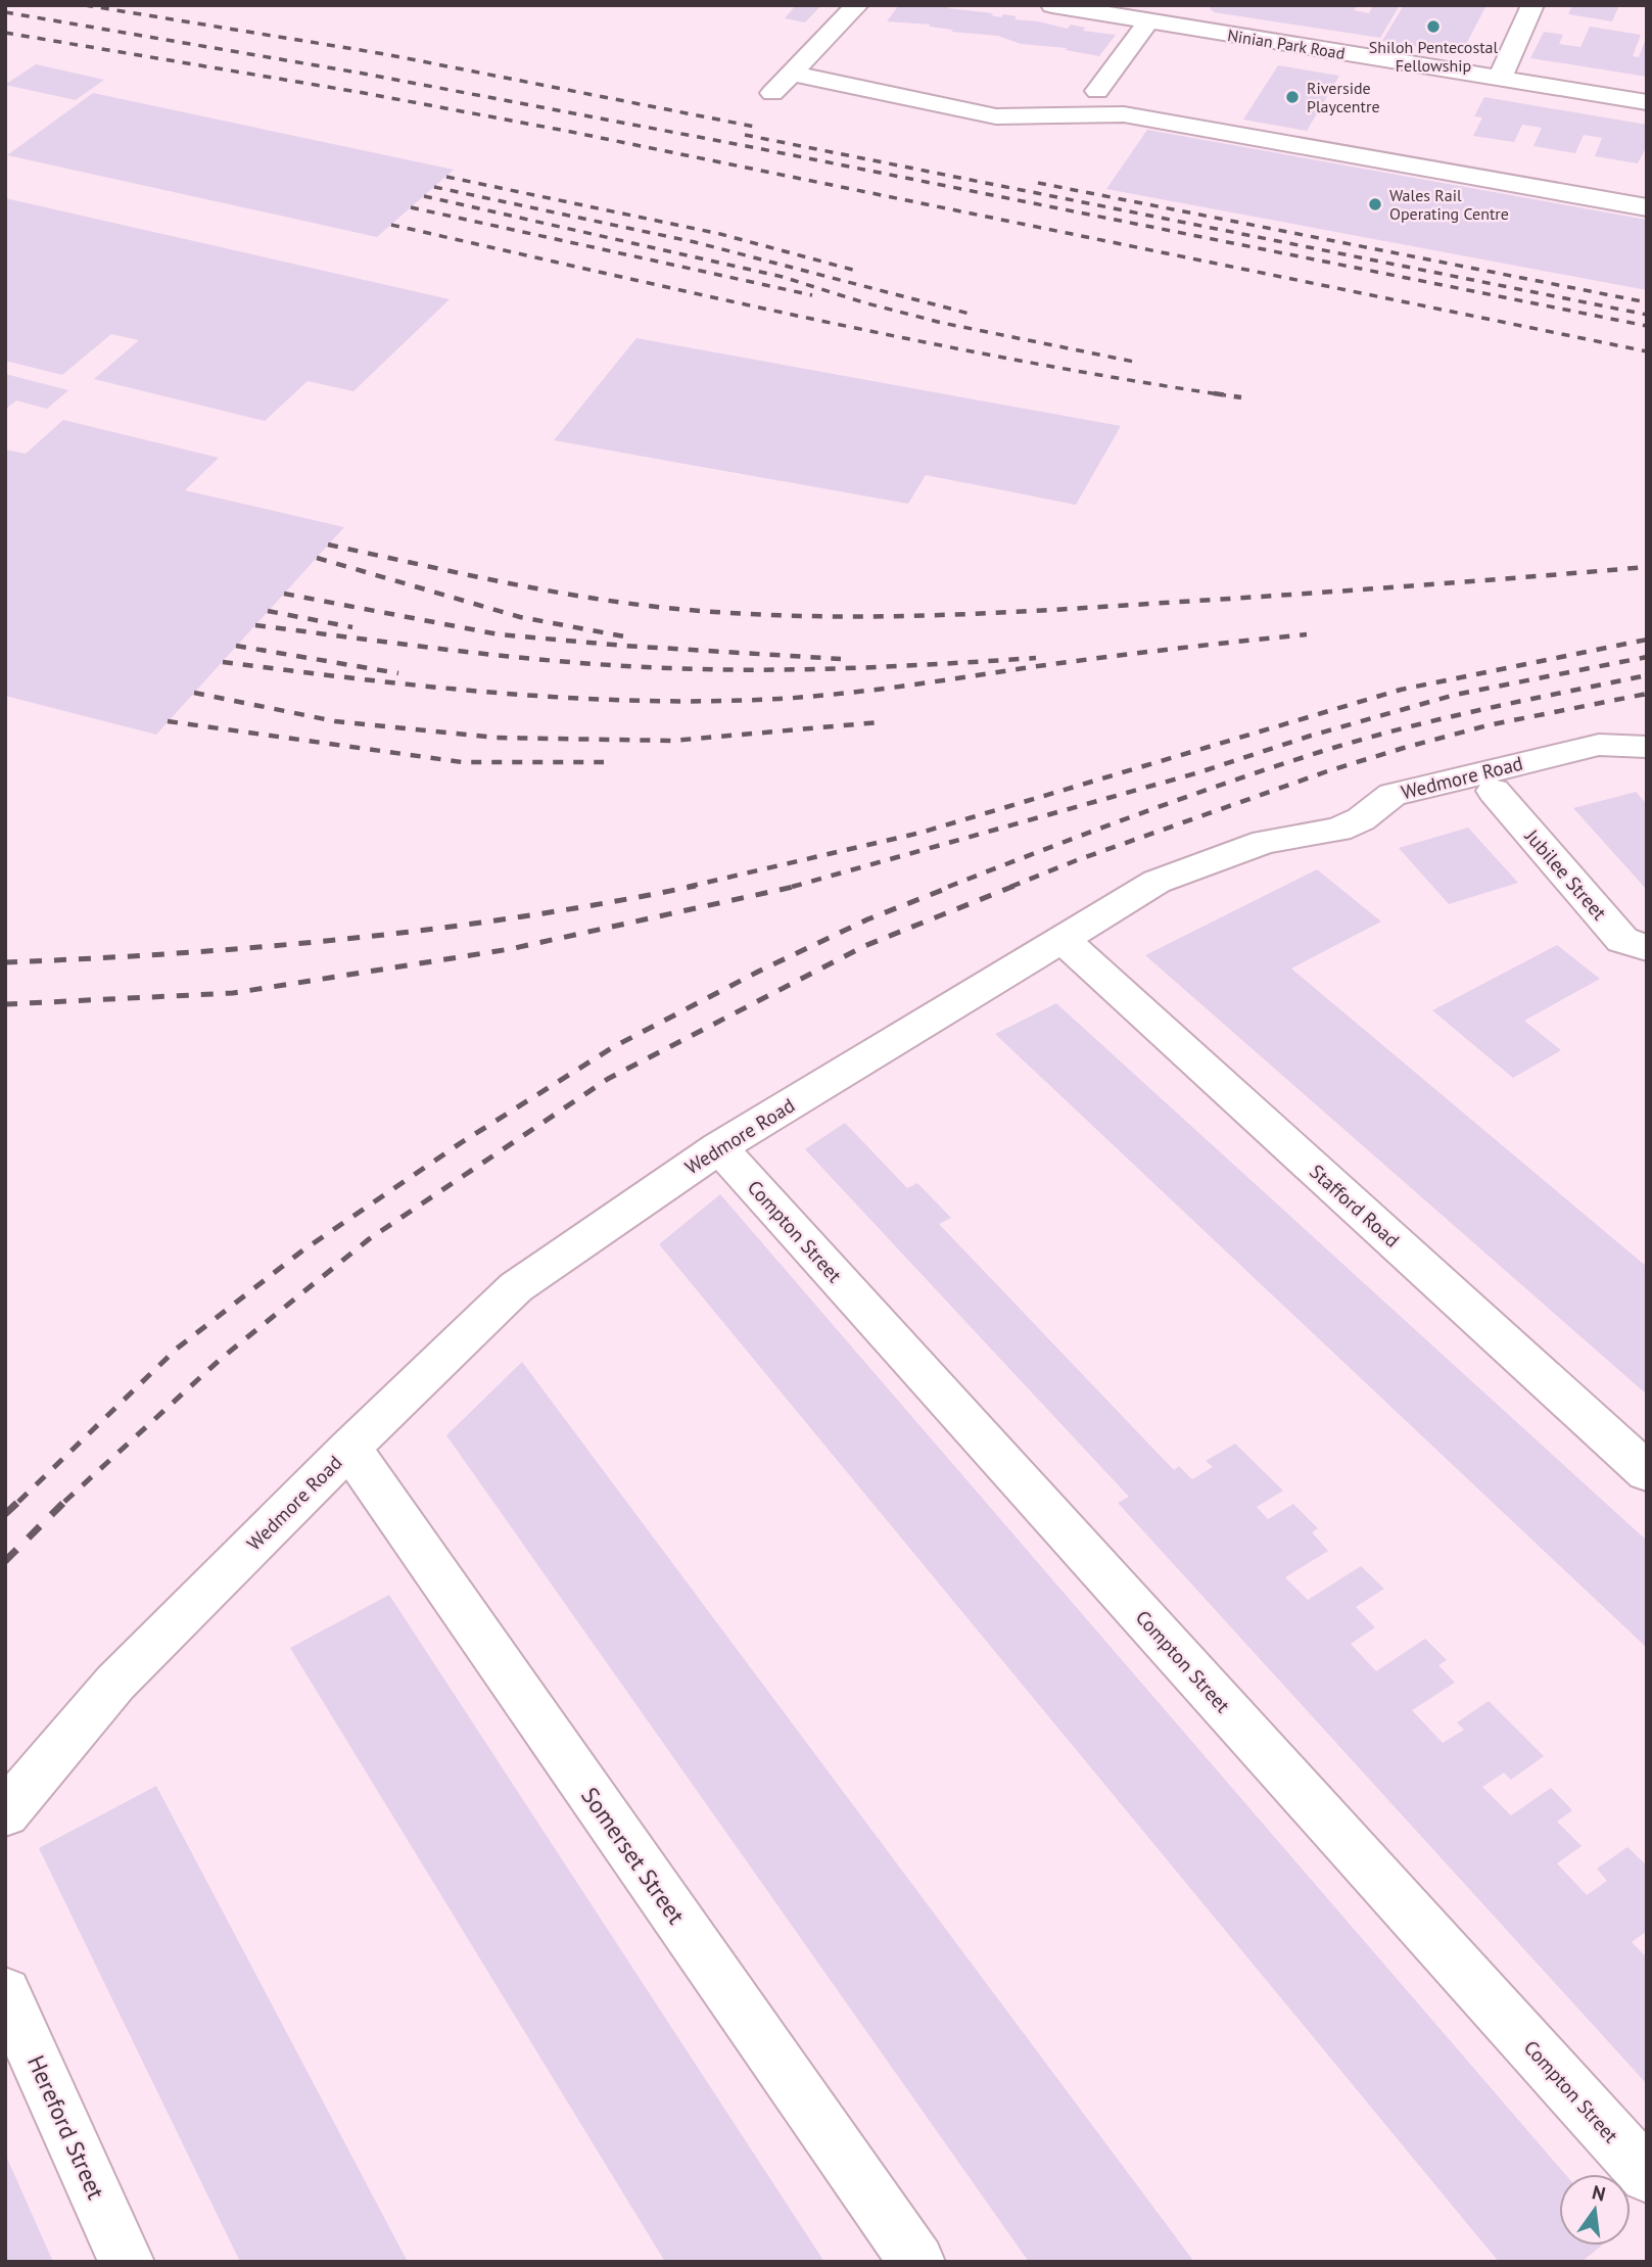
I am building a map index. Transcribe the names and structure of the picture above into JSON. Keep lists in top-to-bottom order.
{
  "streets": {
    "street": [
      "Ninian Park Road",
      "Wedmore Road",
      "Jubilee Street",
      "Stafford Road",
      "Compton Street",
      "Somerset Street",
      "Hereford Street"
    ]
  },
  "crossings": [
    ["Wedmore Road", "Stafford Road"],
    ["Wedmore Road", "Compton Street"],
    ["Wedmore Road", "Somerset Street"]
  ],
  "places": ["Shiloh Pentecostal Fellowship", "Riverside Playcentre", "Wales Rail Operating Centre"],
  "north": "top"
}
